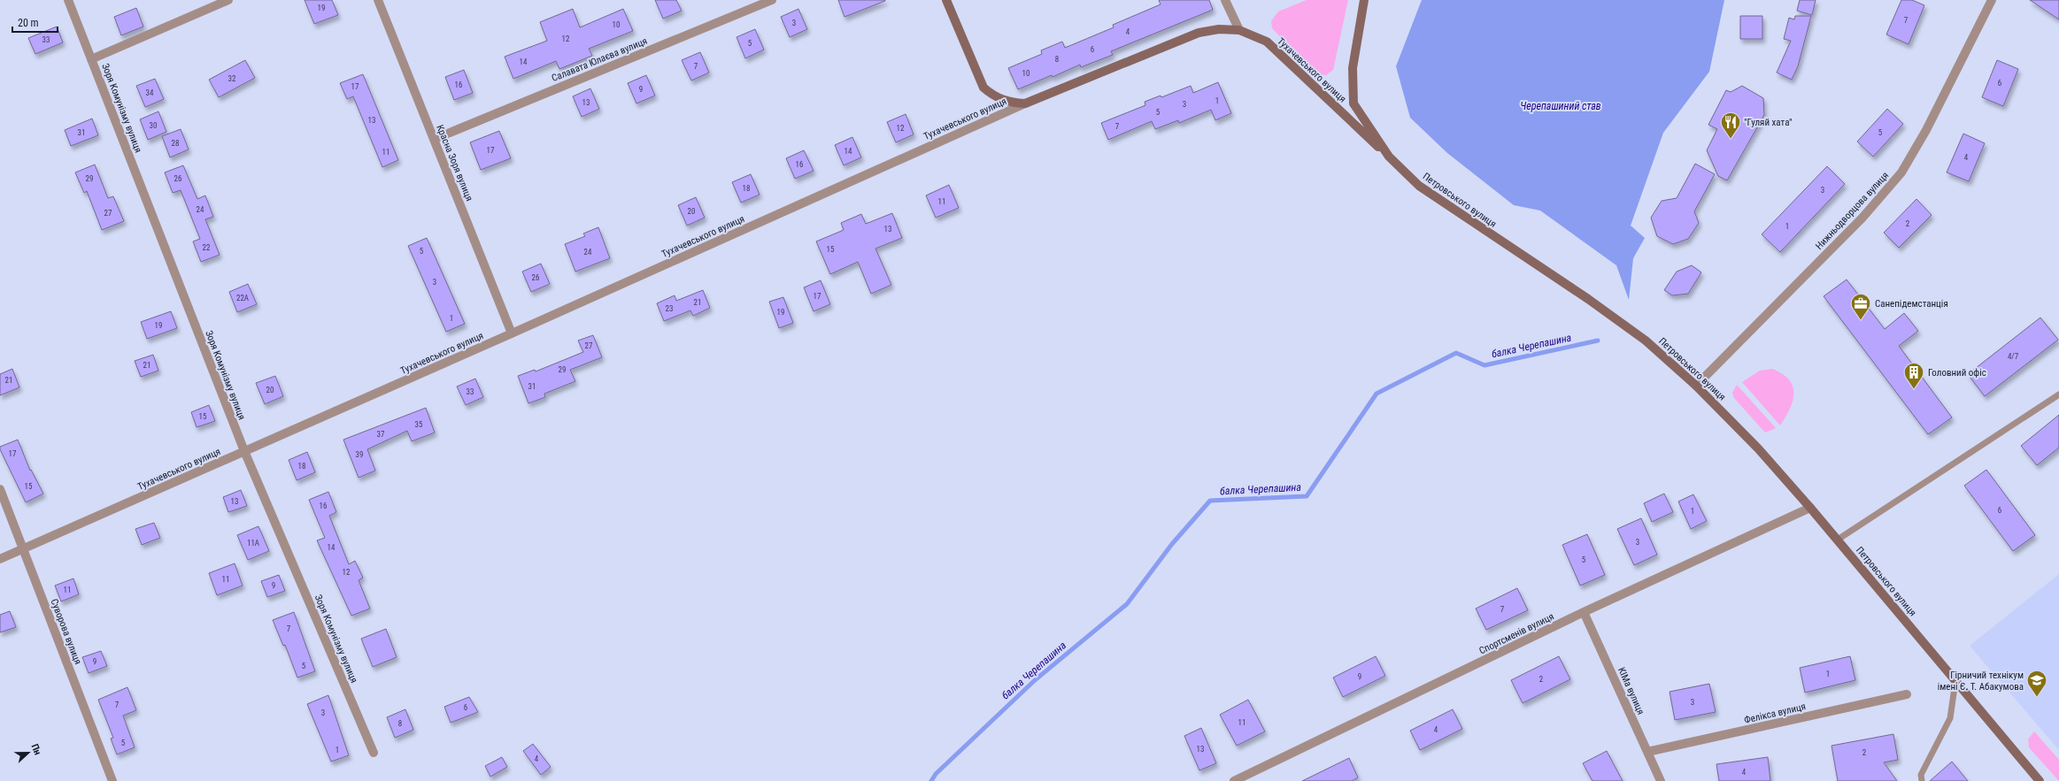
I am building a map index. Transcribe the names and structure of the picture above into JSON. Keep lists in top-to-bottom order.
{
  "streets": {
    "main road": ["Тухачевського вулиця", "Петровського вулиця"],
    "street": [
      "Салавата Юлаєва вулиця",
      "Зоря Комунізму вулиця",
      "Красна Зоря вулиця",
      "Нижньодворцова вулиця",
      "Суворова вулиця",
      "Спортсменів вулиця",
      "КІМа вулиця",
      "Фелікса вулиця"
    ]
  },
  "crossings": [
    ["Салавата Юлаєва вулиця", "Красна Зоря вулиця"],
    ["Тухачевського вулиця", "Зоря Комунізму вулиця"],
    ["Тухачевського вулиця", "Красна Зоря вулиця"],
    ["Тухачевського вулиця", "Петровського вулиця"],
    ["Тухачевського вулиця", "Суворова вулиця"],
    ["Петровського вулиця", "Нижньодворцова вулиця"],
    ["Петровського вулиця", "Спортсменів вулиця"],
    ["Спортсменів вулиця", "КІМа вулиця"],
    ["КІМа вулиця", "Фелікса вулиця"]
  ],
  "water": ["Черепашиний став", "балка Черепашина"],
  "places": {
    "restaurant": ["\"Гуляй хата\""],
    "office": ["Санепідемстанція"],
    "building": ["Головний офіс"],
    "school or university": ["Гірничий технікум імені Є. Т. Абакумова"]
  },
  "house_numbers": [
    "19",
    "7",
    "3",
    "10",
    "4",
    "12",
    "33",
    "5",
    "6",
    "8",
    "14",
    "7",
    "10",
    "32",
    "6",
    "16",
    "17",
    "9",
    "34",
    "1",
    "13",
    "3",
    "5",
    "13",
    "30",
    "7",
    "12",
    "31",
    "5",
    "28",
    "17",
    "14",
    "11",
    "4",
    "16",
    "29",
    "26",
    "18",
    "3",
    "11",
    "24",
    "20",
    "27",
    "2",
    "1",
    "13",
    "22",
    "15",
    "5",
    "24",
    "26",
    "3",
    "17",
    "22А",
    "21",
    "23",
    "19",
    "1",
    "19",
    "27",
    "4/7",
    "21",
    "29",
    "21",
    "31",
    "20",
    "33",
    "15",
    "35",
    "37",
    "17",
    "39",
    "18",
    "15",
    "13",
    "16",
    "6",
    "1",
    "3",
    "11А",
    "14",
    "5",
    "12",
    "11",
    "9",
    "11",
    "7",
    "7",
    "9",
    "5",
    "1",
    "9",
    "2",
    "3",
    "7",
    "6",
    "3",
    "11",
    "8",
    "4",
    "5",
    "13",
    "1",
    "2",
    "4",
    "4"
  ],
  "scale_bar": "20 m",
  "north": "right"
}
